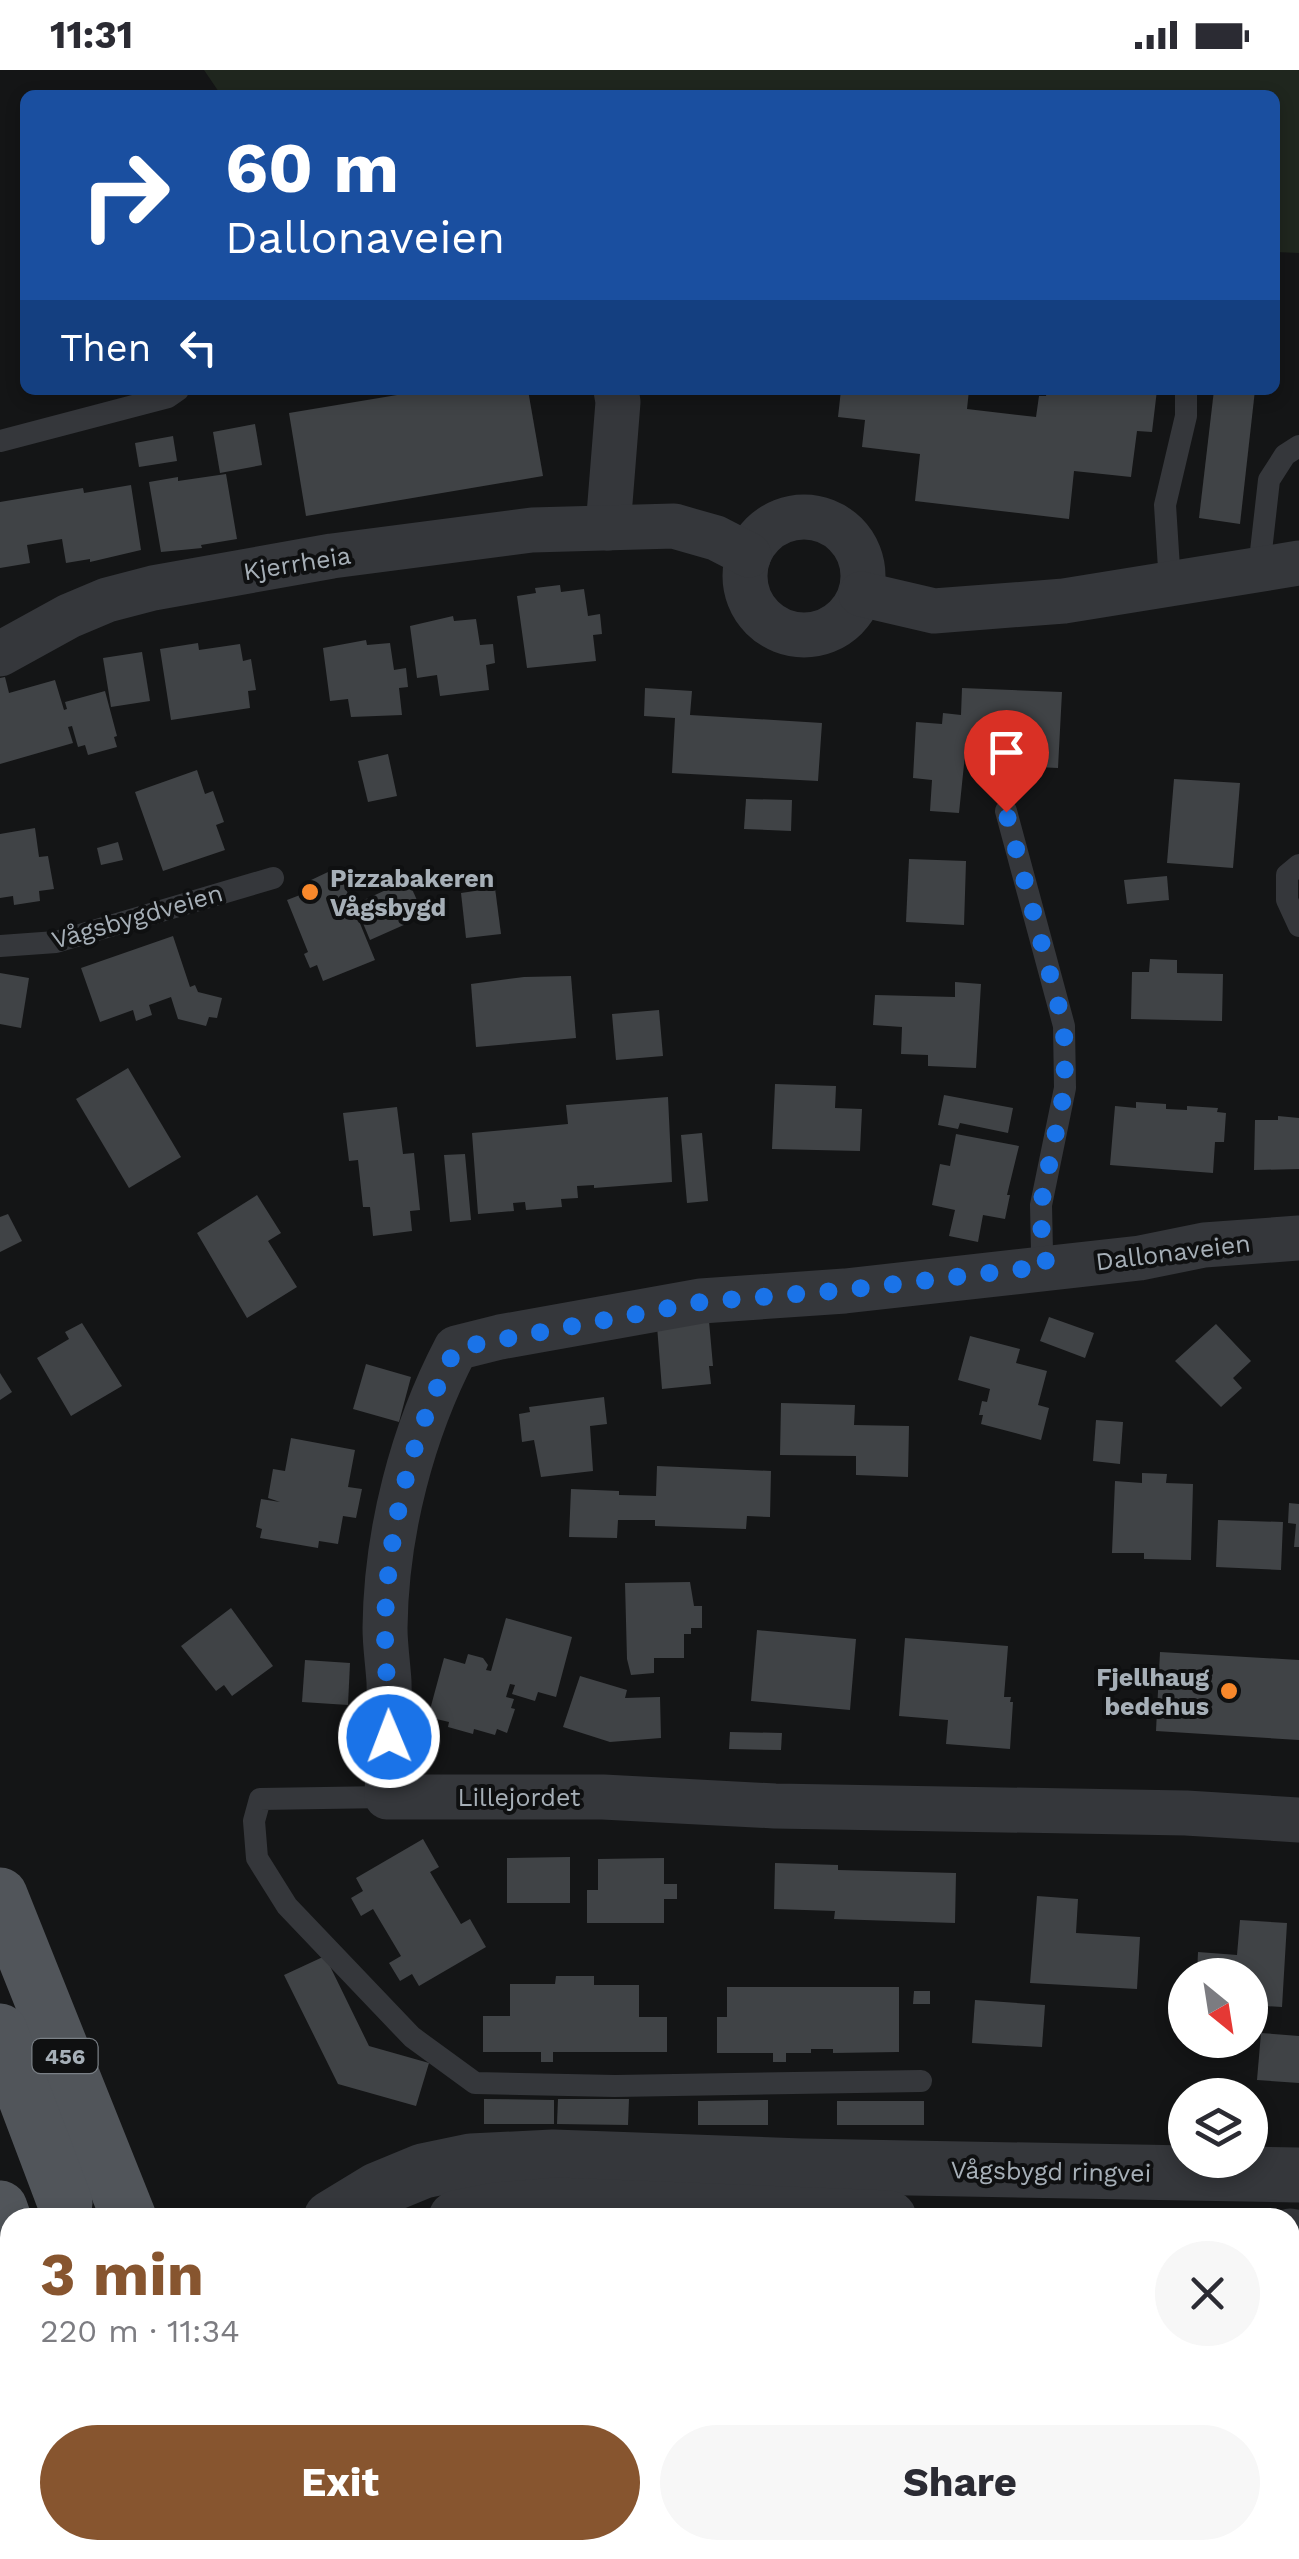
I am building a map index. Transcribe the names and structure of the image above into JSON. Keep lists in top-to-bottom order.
{
  "streets": {
    "main road": ["456"],
    "street": [
      "Kjerrheia",
      "Dallonaveien",
      "Lillejordet",
      "Vågsbygd ringvei"
    ],
    "lane": ["Vågsbygdveien"]
  },
  "crossings": [
    ["Dallonaveien", "Lillejordet"]
  ],
  "places": ["Pizzabakeren Vågsbygd", "Fjellhaug bedehus"],
  "north": "bottom right",
  "page": {
    "status": "11:31",
    "turn": ["60 m", "Dallonaveien"],
    "then": "Then",
    "heading": ["3 min", "220 m · 11:34"],
    "buttons": ["Exit", "Share"]
  }
}
